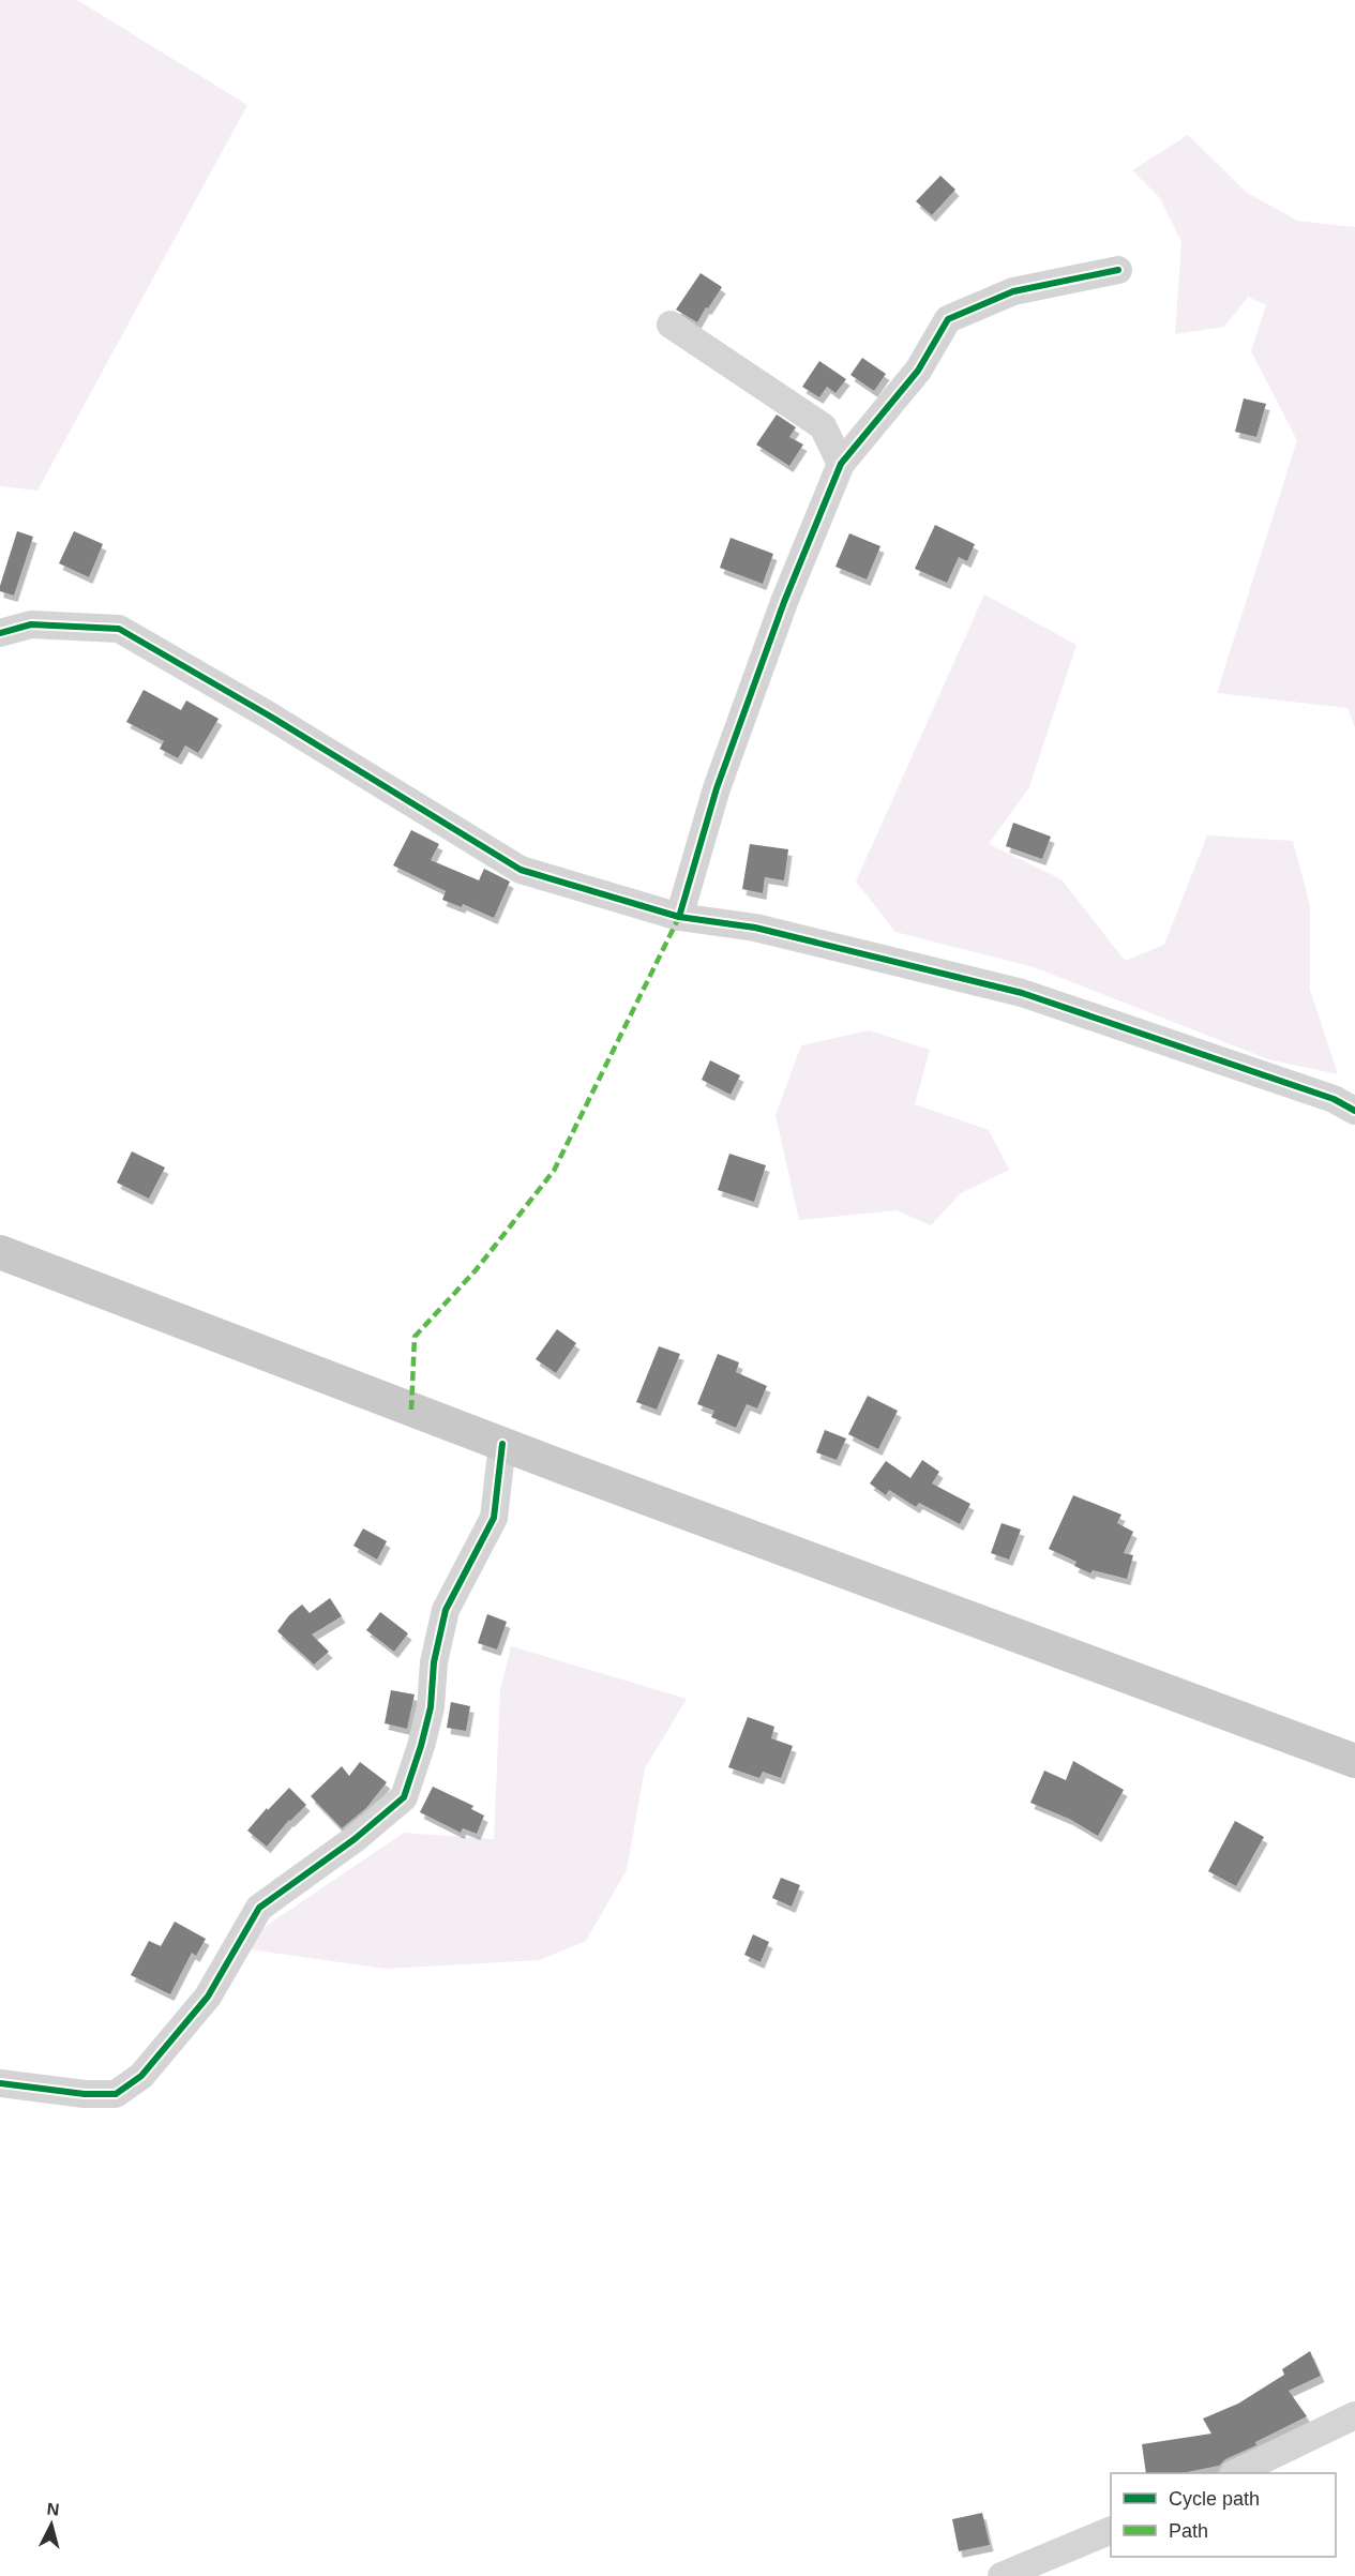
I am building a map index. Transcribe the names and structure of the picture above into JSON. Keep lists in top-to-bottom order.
{
  "legend": ["Cycle path", "Path"],
  "north": "top"
}
